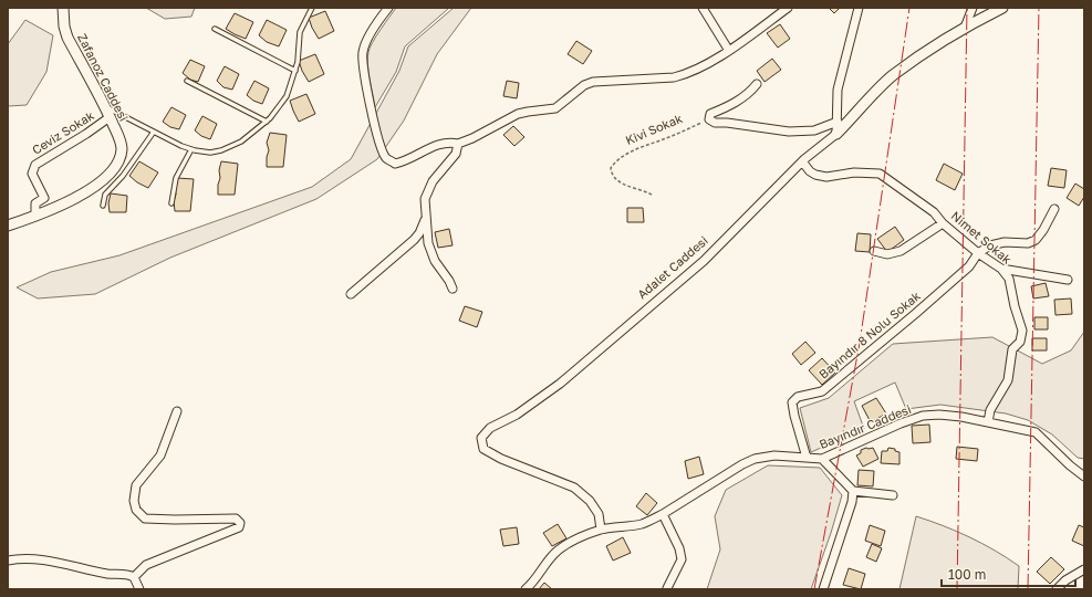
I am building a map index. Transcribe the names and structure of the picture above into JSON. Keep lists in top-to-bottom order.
{
  "streets": {
    "street": [
      "Zafanoz Caddesi",
      "Ceviz Sokak",
      "Nimet Sokak",
      "Adalet Caddesi",
      "Bayındır 8 Nolu Sokak",
      "Bayındır Caddesi"
    ],
    "path": ["Kivi Sokak"]
  },
  "crossings": [
    ["Zafanoz Caddesi", "Ceviz Sokak"],
    ["Nimet Sokak", "Adalet Caddesi"],
    ["Nimet Sokak", "Bayındır 8 Nolu Sokak"],
    ["Nimet Sokak", "Bayındır Caddesi"],
    ["Adalet Caddesi", "Bayındır Caddesi"],
    ["Bayındır 8 Nolu Sokak", "Bayındır Caddesi"]
  ],
  "scale_bar": "100 m"
}
